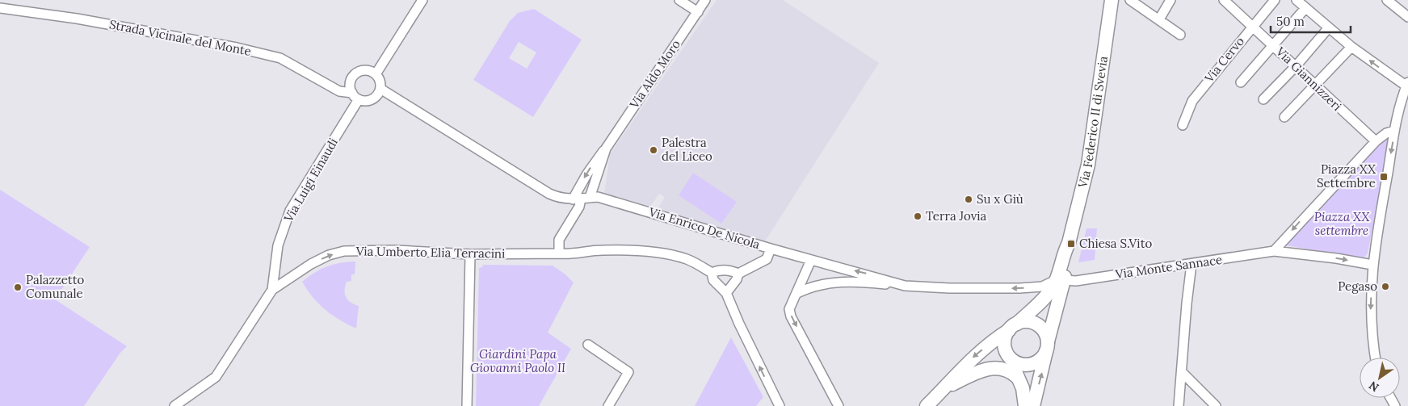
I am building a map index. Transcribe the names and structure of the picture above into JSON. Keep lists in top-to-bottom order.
{
  "streets": {
    "main road": ["Via Federico II di Svevia"],
    "street": [
      "Strada Vicinale del Monte",
      "Via Cervo",
      "Via Aldo Moro",
      "Via Giannizzeri",
      "Via Luigi Einaudi",
      "Via Enrico De Nicola",
      "Via Umberto Elia Terracini",
      "Via Monte Sannace"
    ]
  },
  "crossings": [
    ["Strada Vicinale del Monte", "Via Luigi Einaudi"],
    ["Strada Vicinale del Monte", "Via Enrico De Nicola"],
    ["Via Cervo", "Via Giannizzeri"],
    ["Via Aldo Moro", "Via Enrico De Nicola"],
    ["Via Federico II di Svevia", "Via Enrico De Nicola"],
    ["Via Federico II di Svevia", "Via Monte Sannace"],
    ["Via Luigi Einaudi", "Via Enrico De Nicola"],
    ["Via Luigi Einaudi", "Via Umberto Elia Terracini"],
    ["Via Enrico De Nicola", "Via Monte Sannace"]
  ],
  "parks": ["Piazza XX settembre", "Giardini Papa Giovanni Paolo II"],
  "places": {
    "other": [
      "Palestra del Liceo",
      "Su x Giù",
      "Terra Jovia",
      "Pegaso",
      "Palazzetto Comunale"
    ],
    "transit": ["Piazza XX Settembre", "Chiesa S.Vito"]
  },
  "scale_bar": "50 m",
  "north": "bottom left"
}
